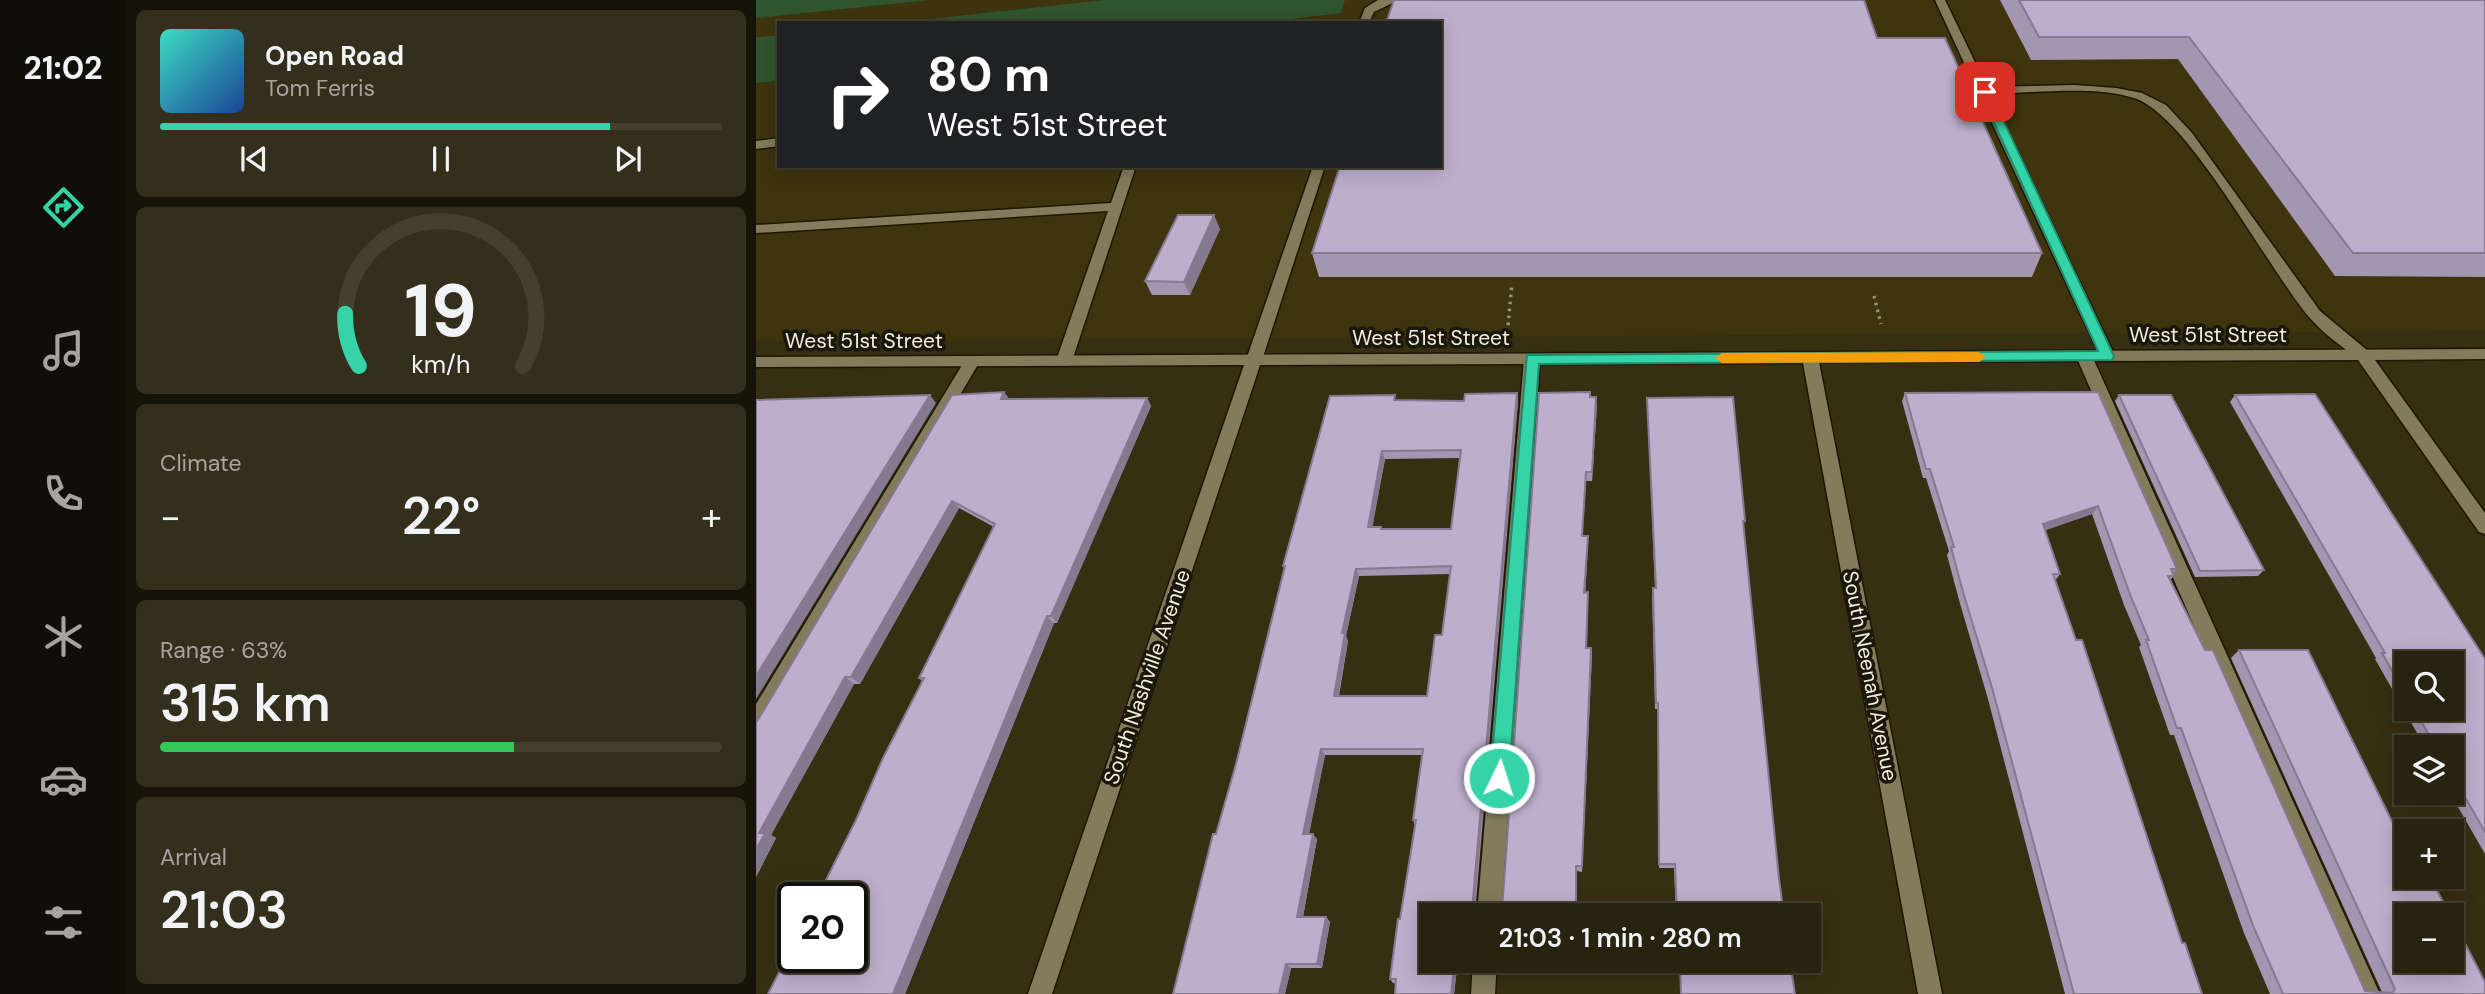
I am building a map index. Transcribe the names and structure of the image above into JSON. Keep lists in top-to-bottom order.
{
  "streets": {
    "street": ["West 51st Street", "South Neenah Avenue", "South Nashville Avenue"]
  },
  "crossings": [
    ["West 51st Street", "South Neenah Avenue"],
    ["West 51st Street", "South Nashville Avenue"]
  ],
  "page": {
    "tabs": "21:02",
    "turn": ["80 m", "West 51st Street"],
    "song": ["Open Road", "Tom Ferris"],
    "tile": [
      "Climate",
      ["Range · 63%", "315 km"],
      ["Arrival", "21:03"]
    ],
    "heat": ["−", "22°", "+"],
    "map_buttons": ["+", "−"],
    "limit": "20",
    "trip": "21:03 · 1 min · 280 m",
    "gauge": ["19", "km/h"]
  }
}
